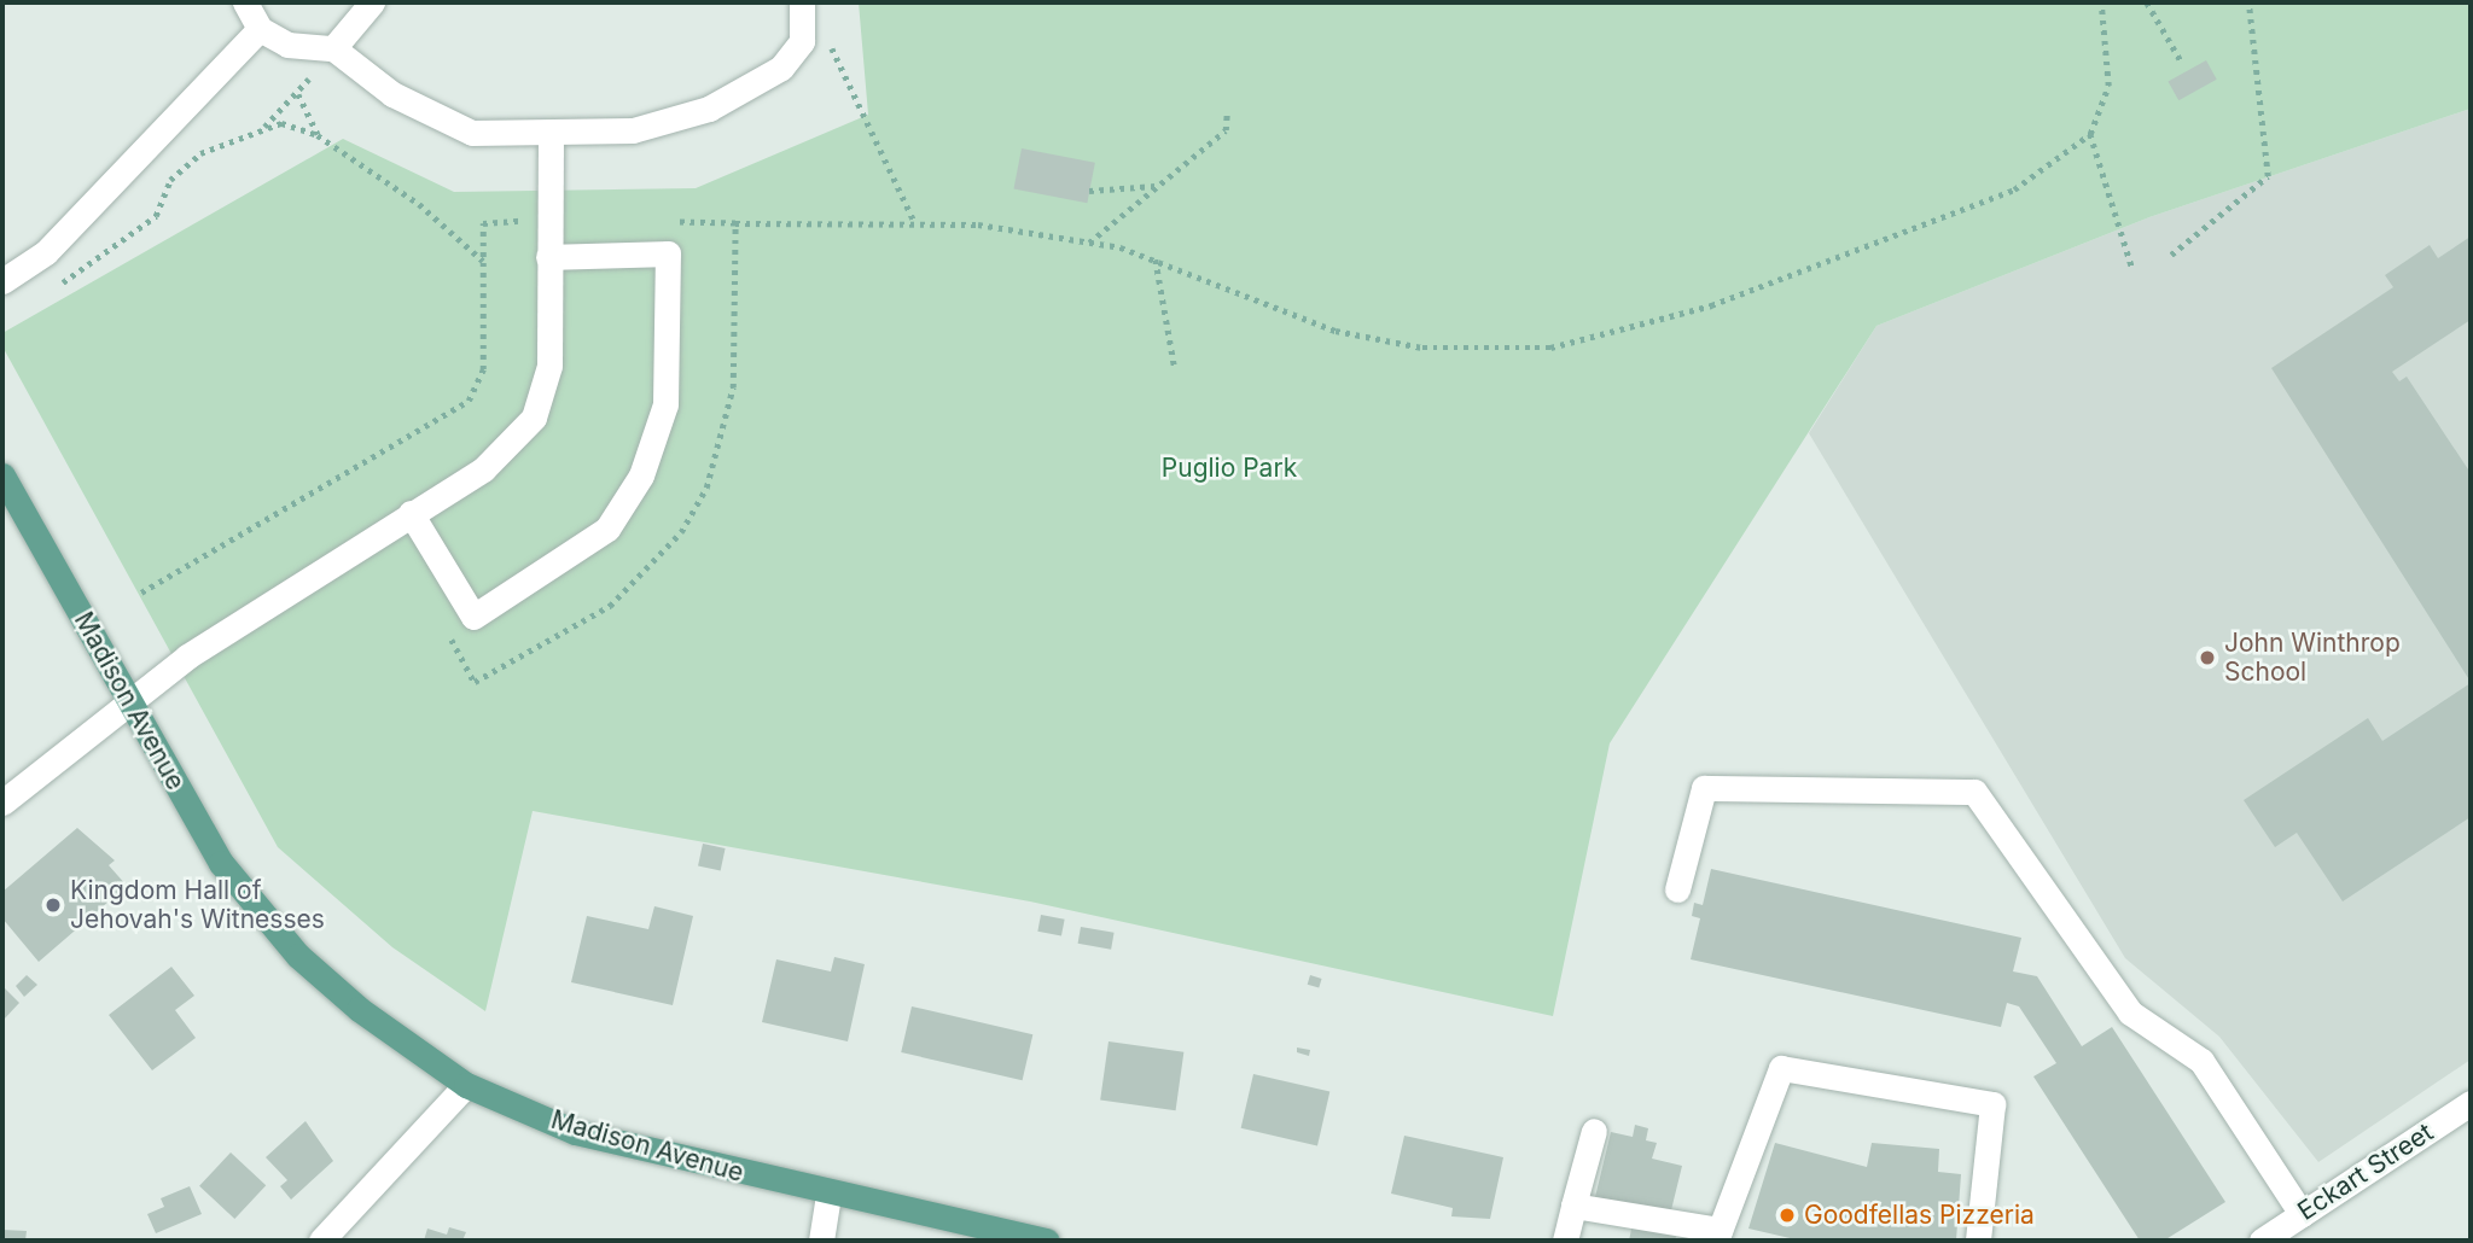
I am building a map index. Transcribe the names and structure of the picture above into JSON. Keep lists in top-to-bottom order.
{
  "streets": {
    "main road": ["Madison Avenue"],
    "street": ["Eckart Street"]
  },
  "parks": ["Puglio Park"],
  "places": ["John Winthrop School", "Kingdom Hall of Jehovah's Witnesses", "Goodfellas Pizzeria"]
}
